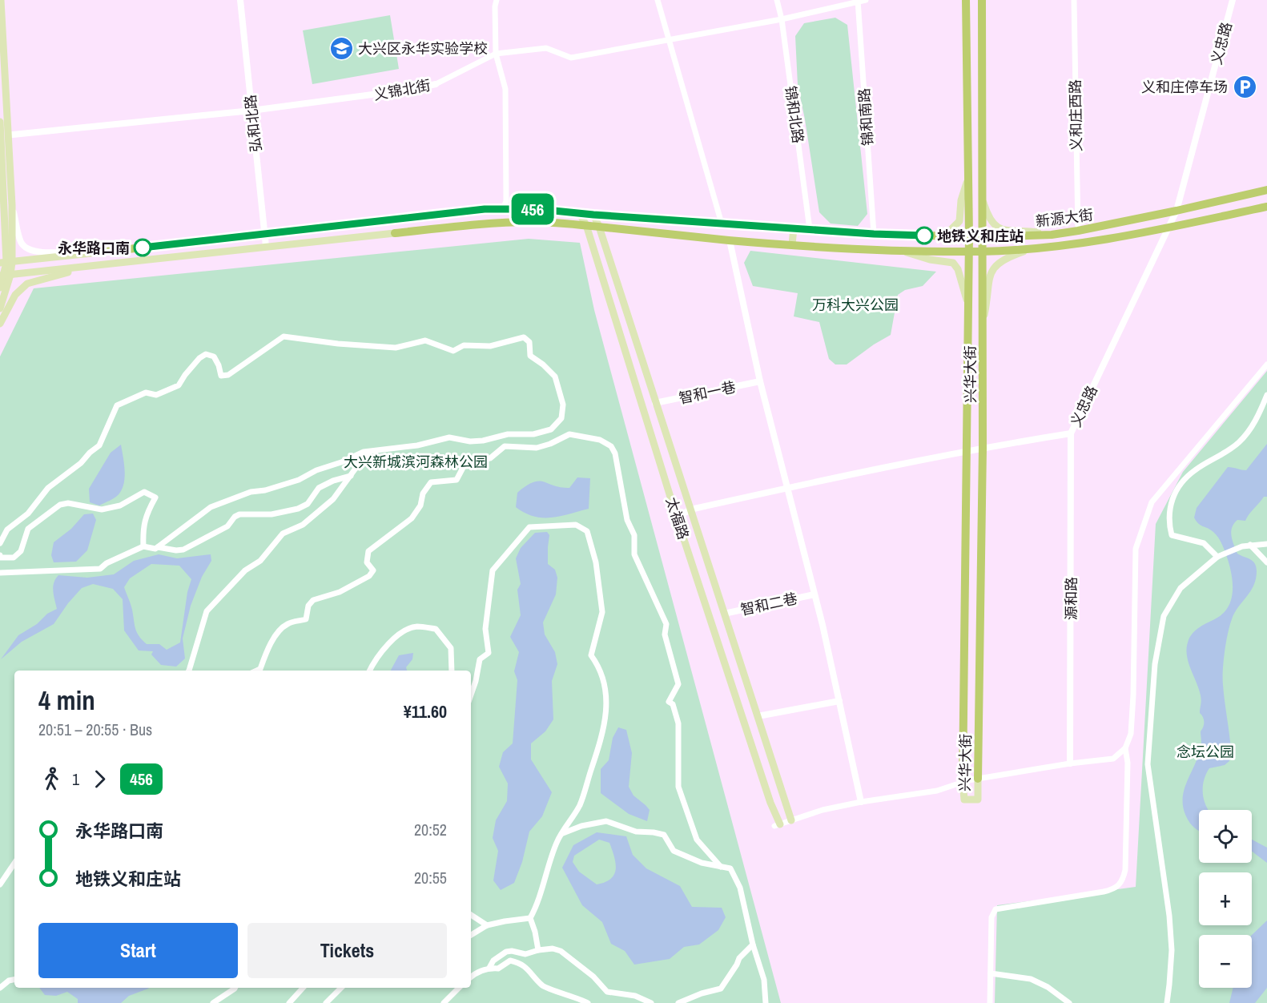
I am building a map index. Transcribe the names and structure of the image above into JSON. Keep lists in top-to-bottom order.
{
  "streets": {
    "main road": ["新源大街", "兴华大街", "太福路"],
    "street": [
      "义忠路",
      "义锦北街",
      "锦和北路",
      "义和庄西路",
      "锦和南路",
      "弘和北路",
      "智和一巷",
      "源和路",
      "智和二巷"
    ]
  },
  "crossings": [
    ["义忠路", "新源大街"],
    ["义忠路", "兴华大街"],
    ["义忠路", "太福路"],
    ["义忠路", "源和路"],
    ["义锦北街", "锦和北路"],
    ["义锦北街", "锦和南路"],
    ["义锦北街", "弘和北路"],
    ["锦和北路", "新源大街"],
    ["义和庄西路", "新源大街"],
    ["锦和南路", "新源大街"],
    ["弘和北路", "新源大街"],
    ["新源大街", "兴华大街"],
    ["新源大街", "太福路"],
    ["智和一巷", "太福路"],
    ["太福路", "智和二巷"]
  ],
  "parks": ["万科大兴公园", "大兴新城滨河森林公园", "念坛公园"],
  "places": {
    "school or university": ["大兴区永华实验学校"],
    "parking": ["义和庄停车场"],
    "other": ["地铁义和庄站", "永华路口南"]
  },
  "lines": ["bus line 456"],
  "page": {
    "on_map": "456",
    "heading": ["4 min", "20:51 – 20:55 · Bus", "¥11.60"],
    "legs": ["1", "456"],
    "list": [
      {
        "name": "永华路口南",
        "value": "20:52"
      },
      {
        "name": "地铁义和庄站",
        "value": "20:55"
      }
    ],
    "map_buttons": ["+", "−"],
    "buttons": ["Start", "Tickets"]
  }
}
